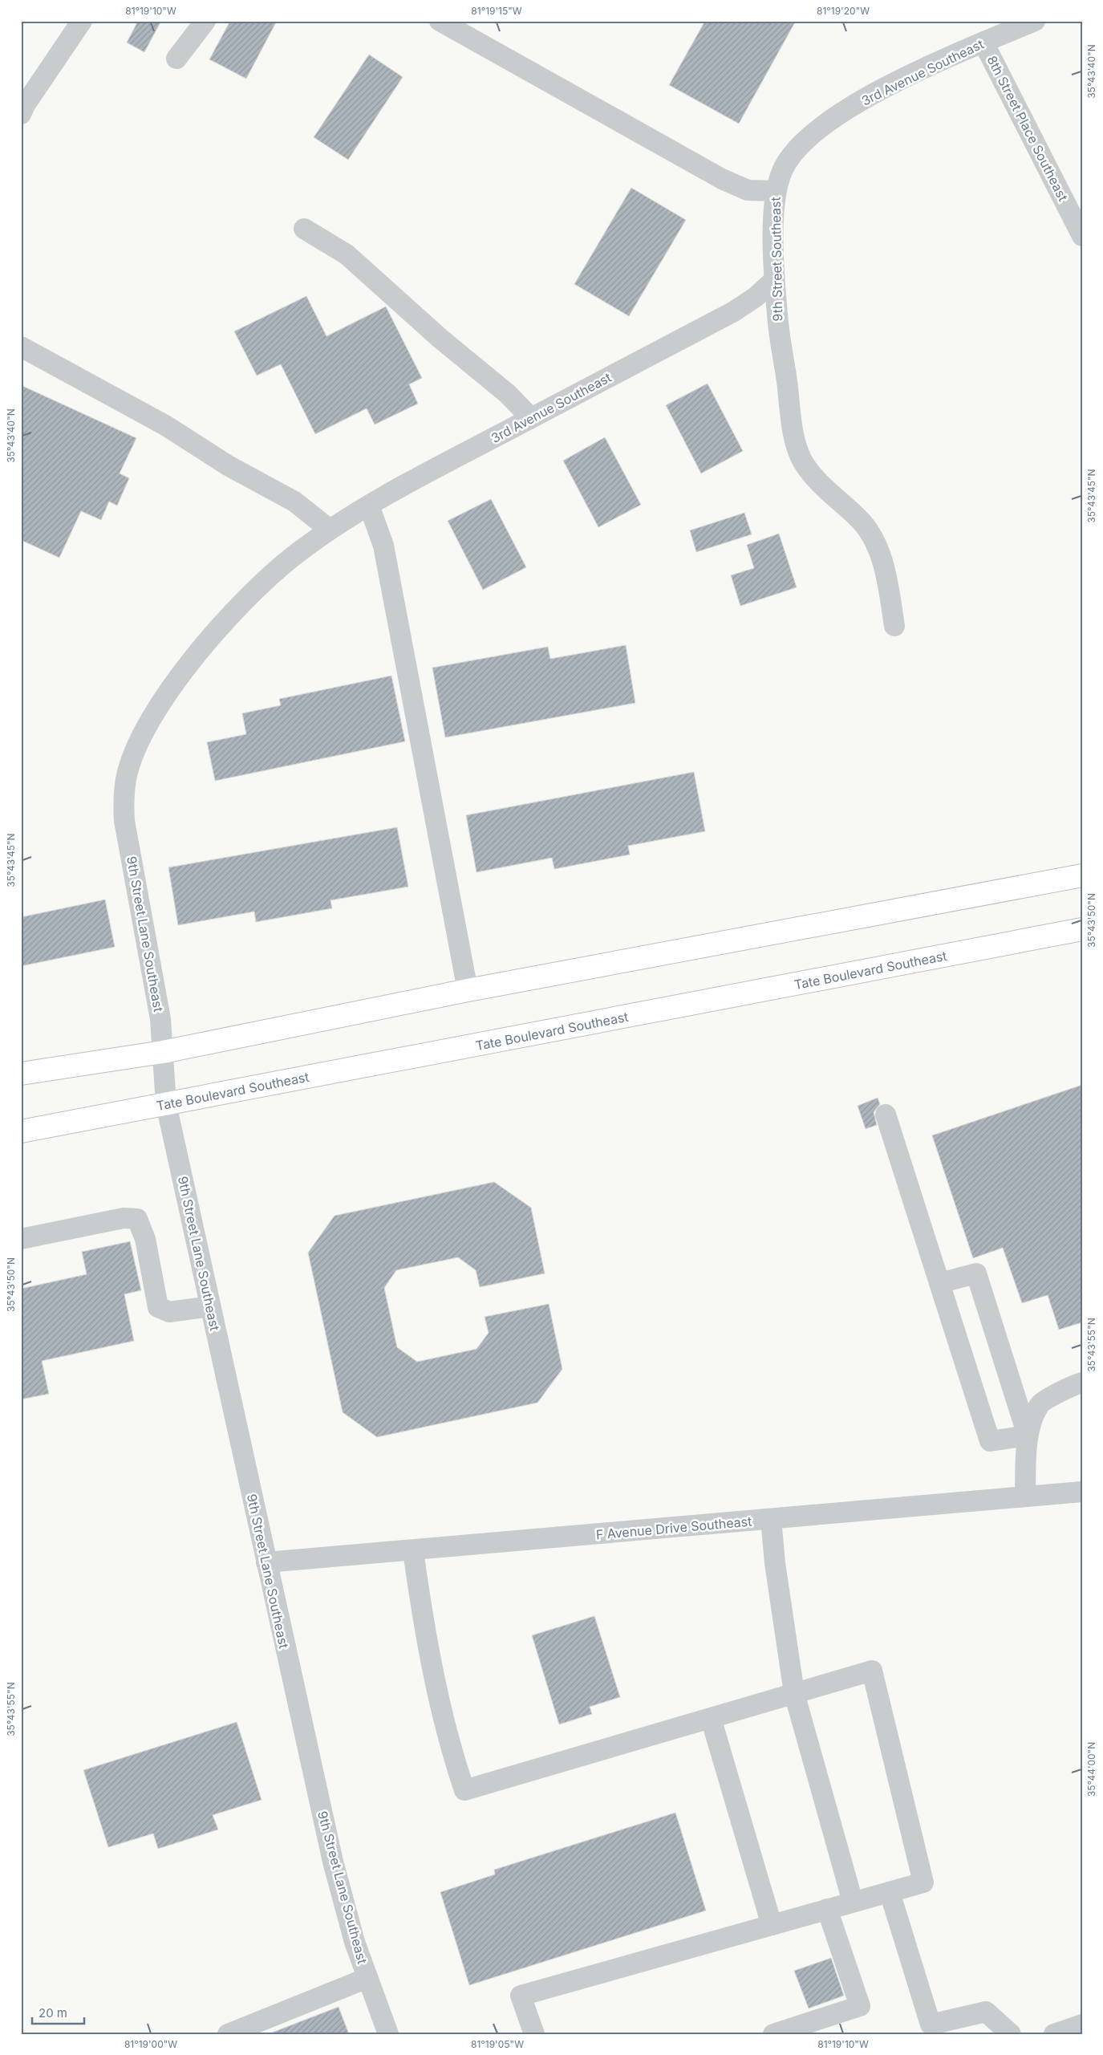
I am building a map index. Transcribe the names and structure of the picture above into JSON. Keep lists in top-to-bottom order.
{
  "streets": {
    "main road": ["Tate Boulevard Southeast"],
    "street": [
      "3rd Avenue Southeast",
      "8th Street Place Southeast",
      "9th Street Southeast",
      "9th Street Lane Southeast",
      "F Avenue Drive Southeast"
    ]
  },
  "crossings": [
    ["3rd Avenue Southeast", "8th Street Place Southeast"],
    ["3rd Avenue Southeast", "9th Street Southeast"],
    ["3rd Avenue Southeast", "9th Street Lane Southeast"],
    ["9th Street Lane Southeast", "Tate Boulevard Southeast"],
    ["9th Street Lane Southeast", "F Avenue Drive Southeast"]
  ],
  "scale_bar": "20 m",
  "coordinates": [
    "81°19'10\"W",
    "81°19'15\"W",
    "81°19'20\"W",
    "35°43'40\"N",
    "35°43'45\"N",
    "35°43'50\"N",
    "35°43'55\"N",
    "35°44'00\"N",
    "81°19'00\"W",
    "81°19'05\"W"
  ]
}
